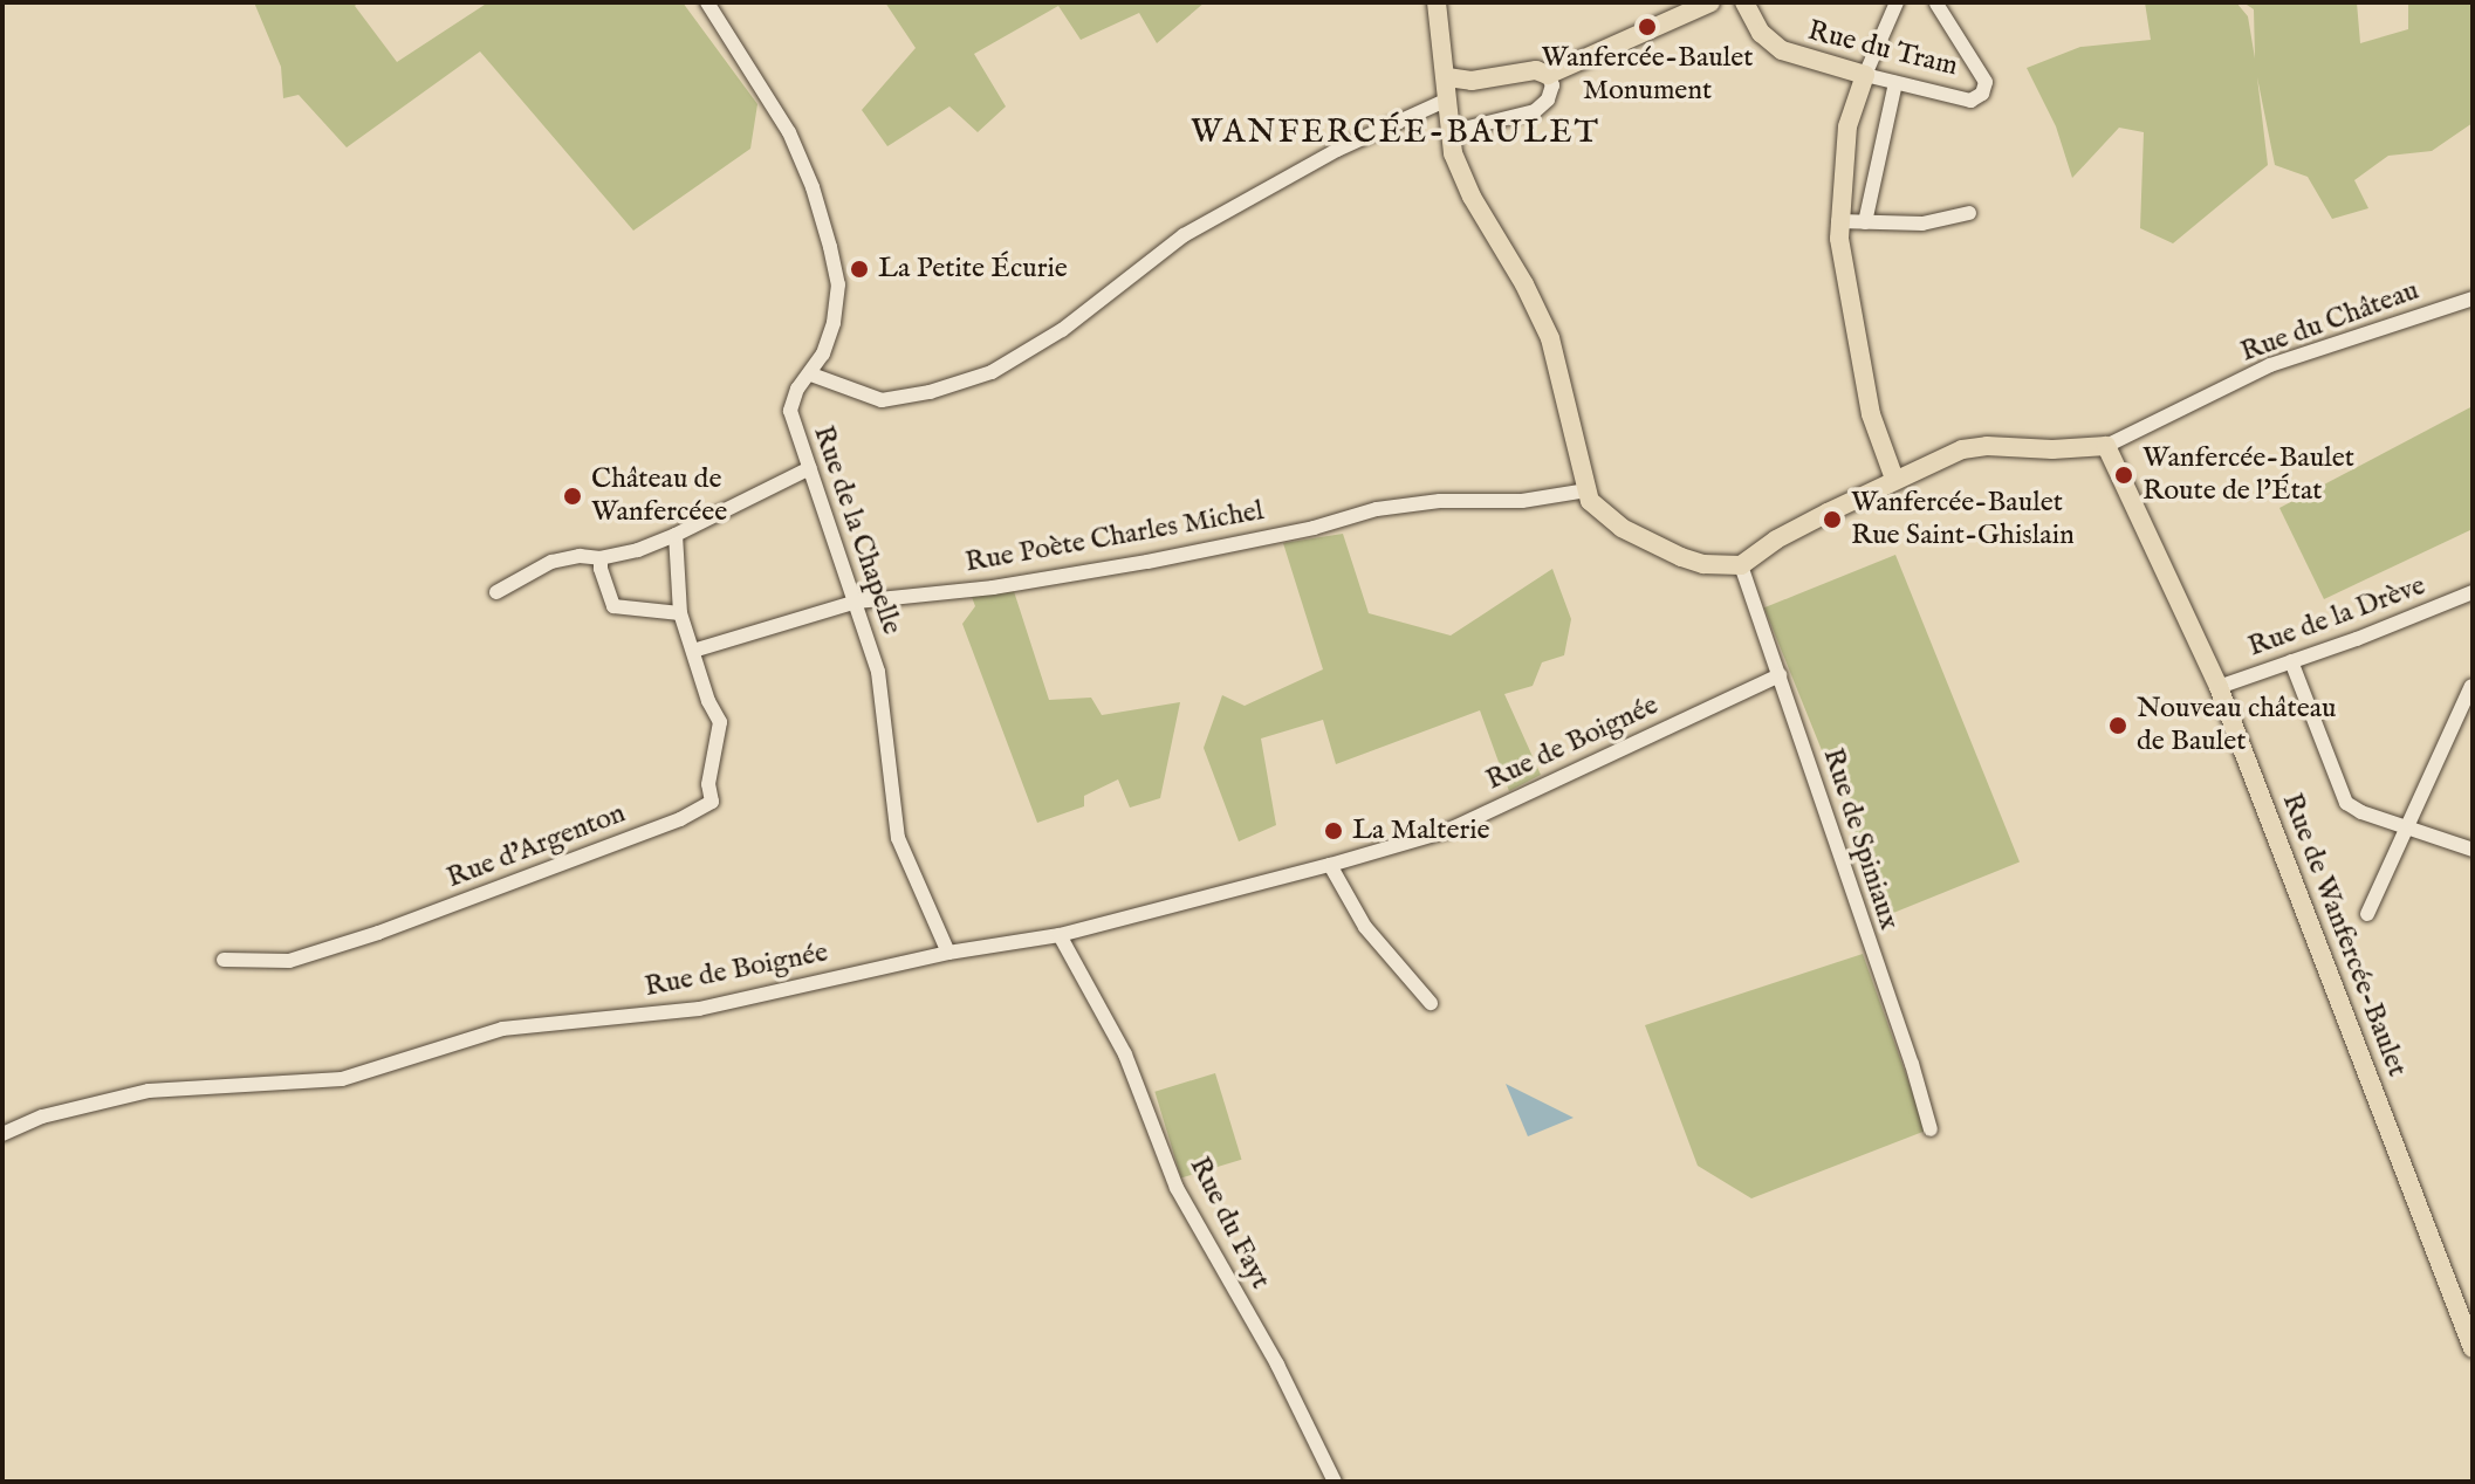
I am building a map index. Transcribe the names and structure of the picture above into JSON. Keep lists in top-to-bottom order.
{
  "streets": {
    "main road": ["Rue du Tram", "Rue de Wanfercée-Baulet"],
    "street": [
      "Rue du Château",
      "Rue de la Chapelle",
      "Rue Poète Charles Michel",
      "Rue de la Drève",
      "Rue de Boignée",
      "Rue de Spiniaux",
      "Rue d'Argenton",
      "Rue du Fayt"
    ]
  },
  "crossings": [
    ["Rue du Château", "Rue de Wanfercée-Baulet"],
    ["Rue de la Chapelle", "Rue Poète Charles Michel"],
    ["Rue de la Chapelle", "Rue de Boignée"],
    ["Rue Poète Charles Michel", "Rue d'Argenton"],
    ["Rue de la Drève", "Rue de Wanfercée-Baulet"],
    ["Rue de Boignée", "Rue de Spiniaux"],
    ["Rue de Boignée", "Rue du Fayt"]
  ],
  "districts": ["WANFERCÉE-BAULET"],
  "places": [
    "Wanfercée-Baulet Monument",
    "La Petite Écurie",
    "Wanfercée-Baulet Route de l'État",
    "Château de Wanfercéee",
    "Wanfercée-Baulet Rue Saint-Ghislain",
    "Nouveau château de Baulet",
    "La Malterie"
  ]
}
